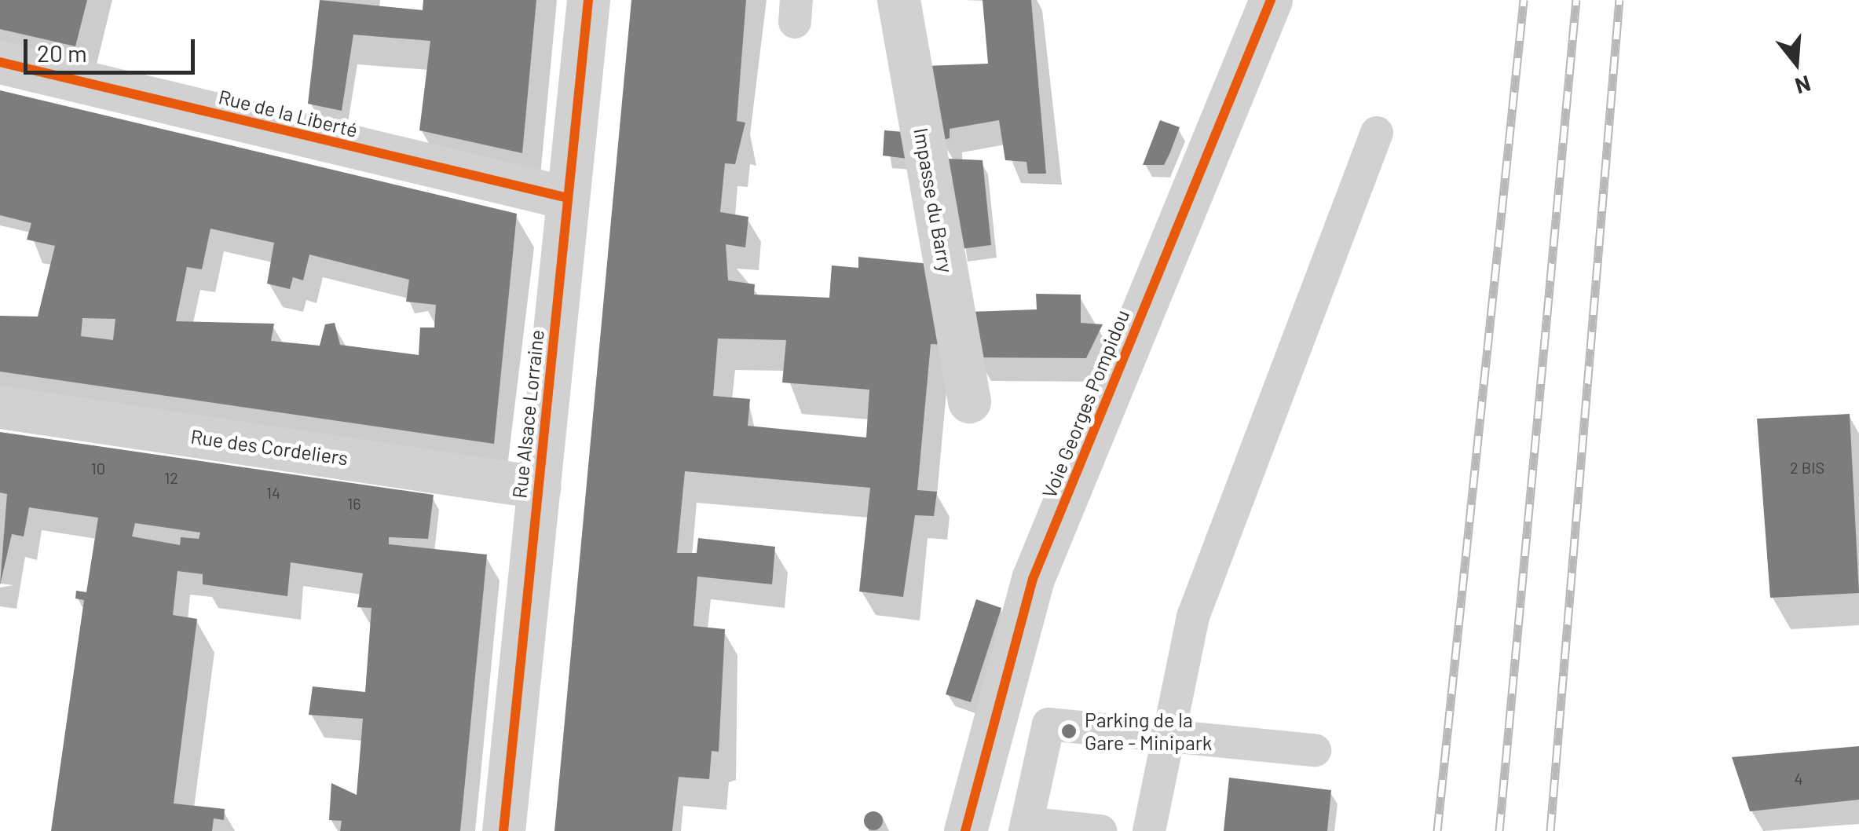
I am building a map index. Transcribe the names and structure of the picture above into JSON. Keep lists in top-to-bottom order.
{
  "streets": {
    "street": [
      "Rue de la Liberté",
      "Impasse du Barry",
      "Voie Georges Pompidou",
      "Rue Alsace Lorraine",
      "Rue des Cordeliers"
    ]
  },
  "crossings": [
    ["Rue de la Liberté", "Rue Alsace Lorraine"],
    ["Rue Alsace Lorraine", "Rue des Cordeliers"]
  ],
  "places": ["Parking de la Gare - Minipark"],
  "house_numbers": [
    "2 BIS",
    "10",
    "12",
    "14",
    "16",
    "4"
  ],
  "scale_bar": "20 m",
  "north": "bottom"
}
